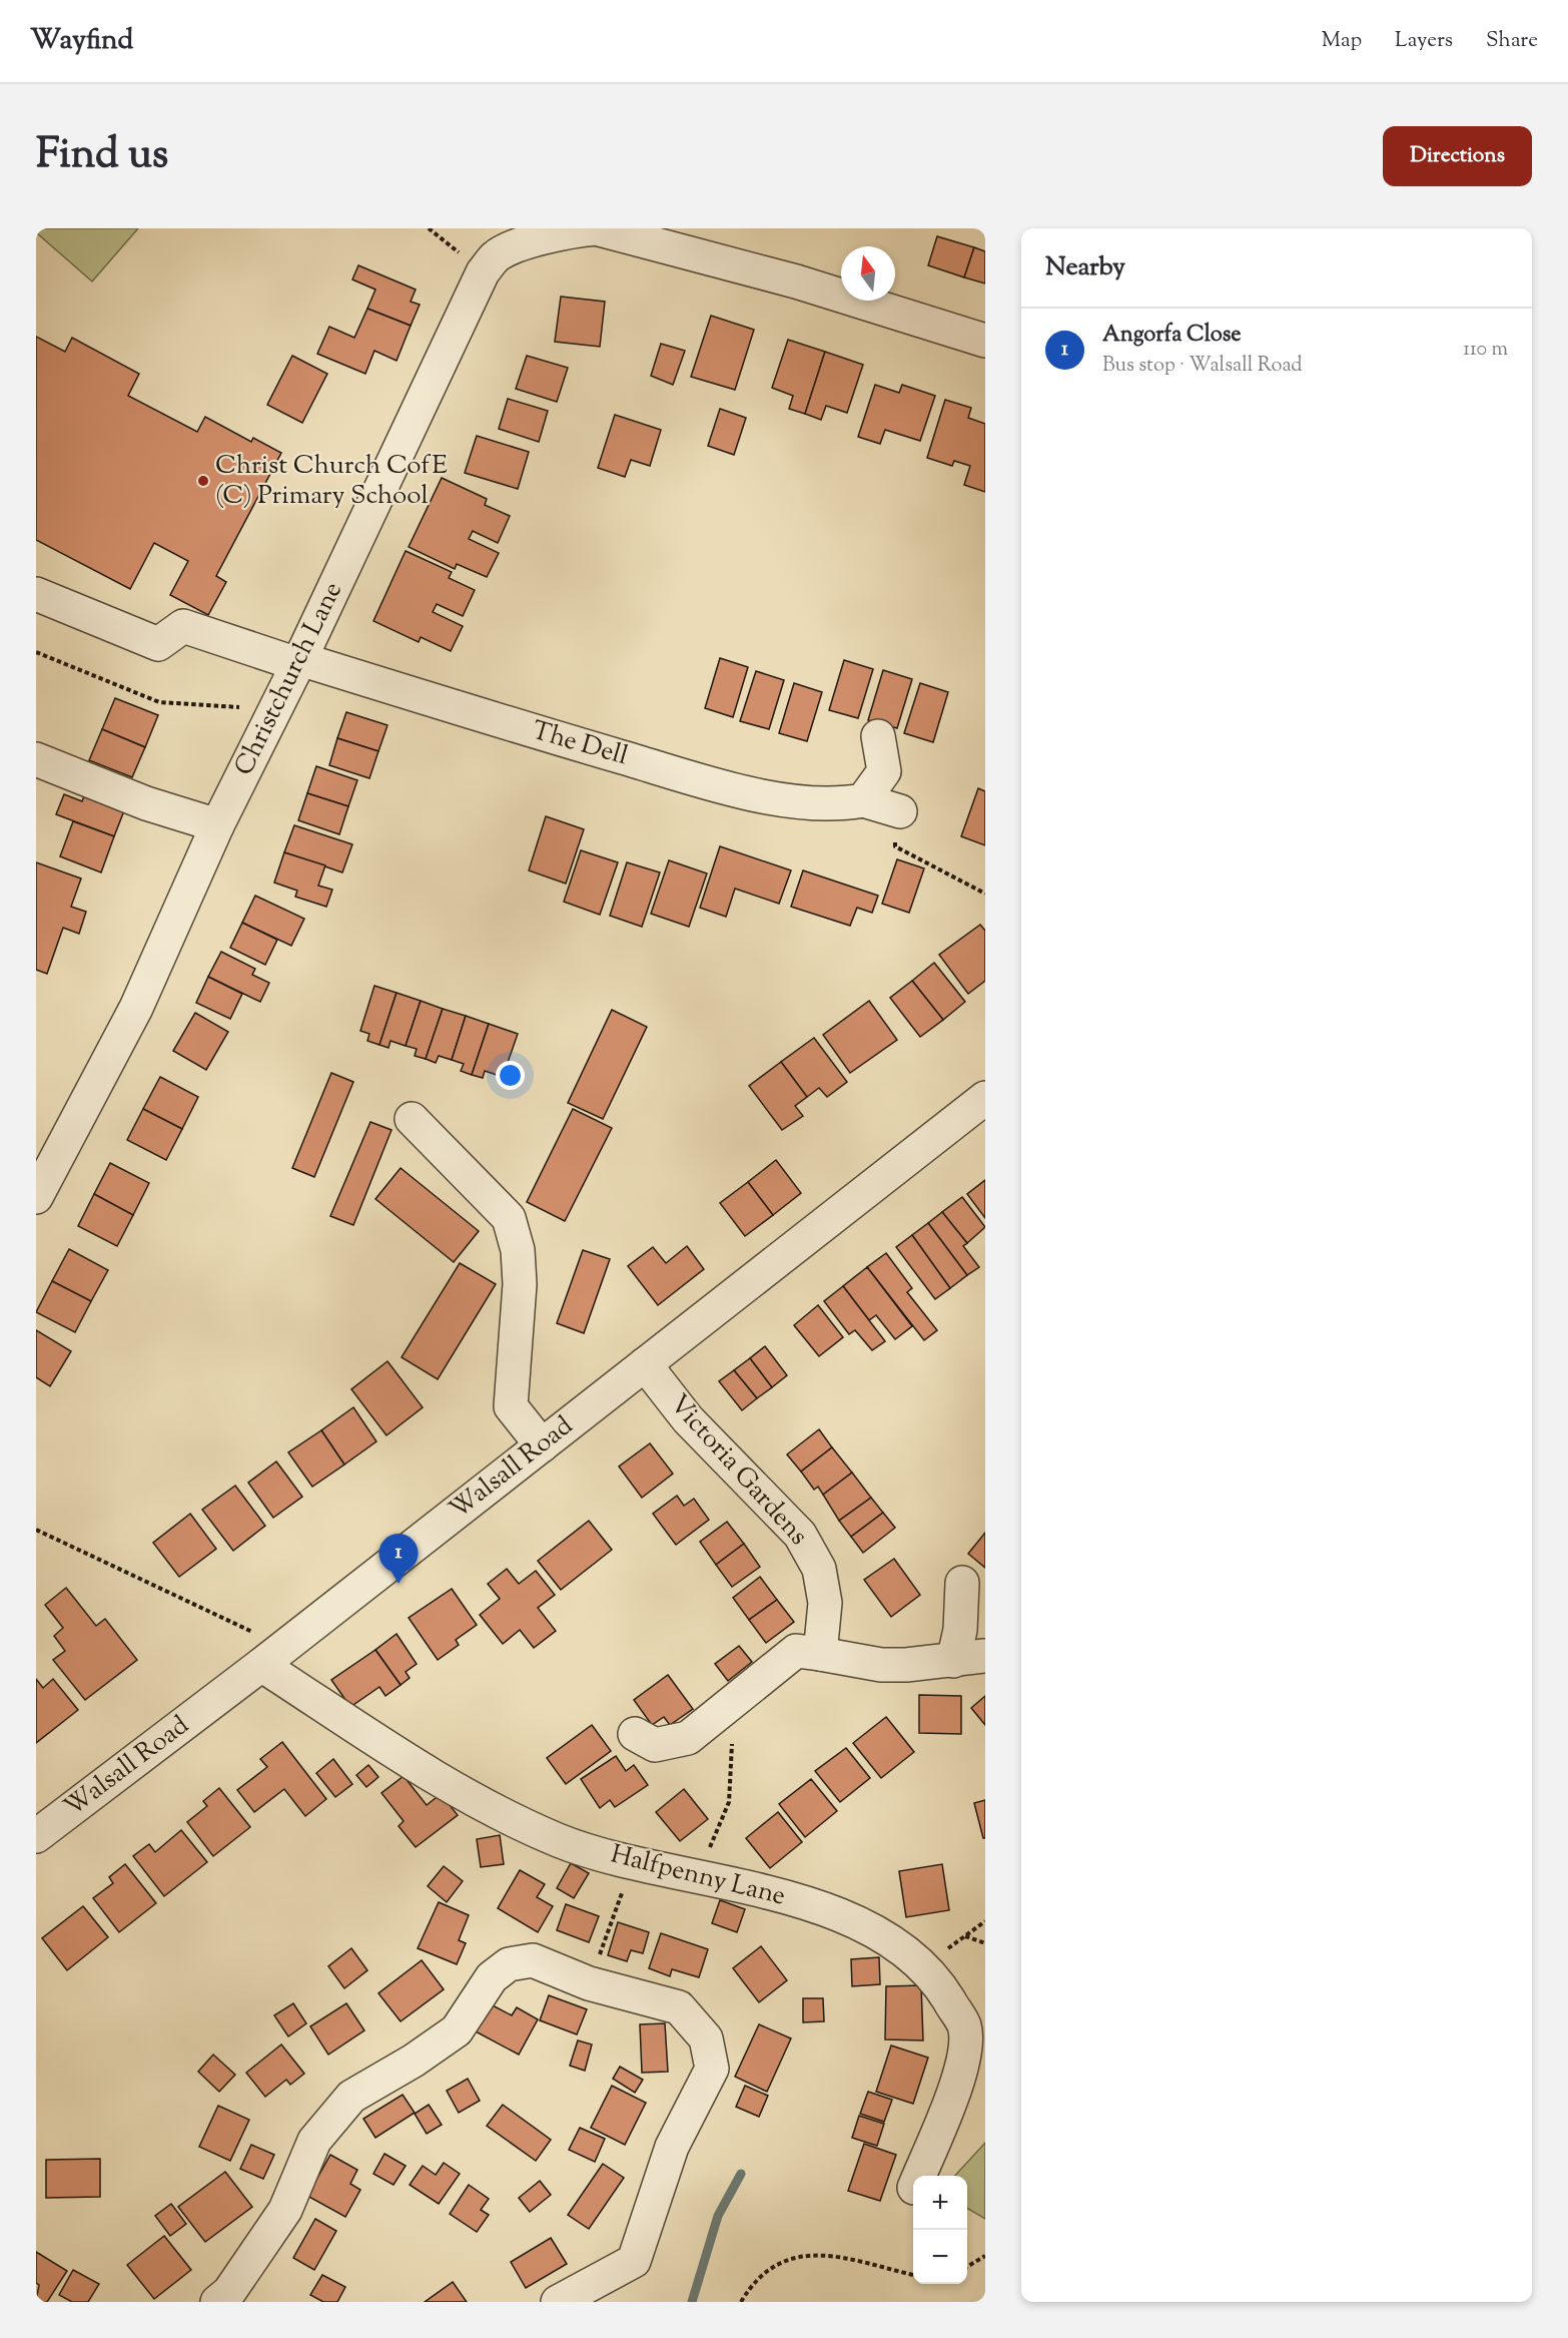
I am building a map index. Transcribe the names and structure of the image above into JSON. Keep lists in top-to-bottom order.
{
  "streets": {
    "street": [
      "Christchurch Lane",
      "The Dell",
      "Walsall Road",
      "Victoria Gardens",
      "Halfpenny Lane"
    ]
  },
  "crossings": [
    ["Christchurch Lane", "The Dell"],
    ["Walsall Road", "Victoria Gardens"],
    ["Walsall Road", "Halfpenny Lane"]
  ],
  "places": ["Christ Church CofE (C) Primary School"],
  "north": "top",
  "page": {
    "header": "Wayfind",
    "nav": ["Map", "Layers", "Share"],
    "title": "Find us",
    "buttons": "Directions",
    "heading": "Nearby",
    "list": [
      {
        "mark": "1",
        "name": "Angorfa Close",
        "note": "Bus stop · Walsall Road",
        "value": "110 m"
      }
    ],
    "pins": "1",
    "map_buttons": ["+", "−"]
  }
}
